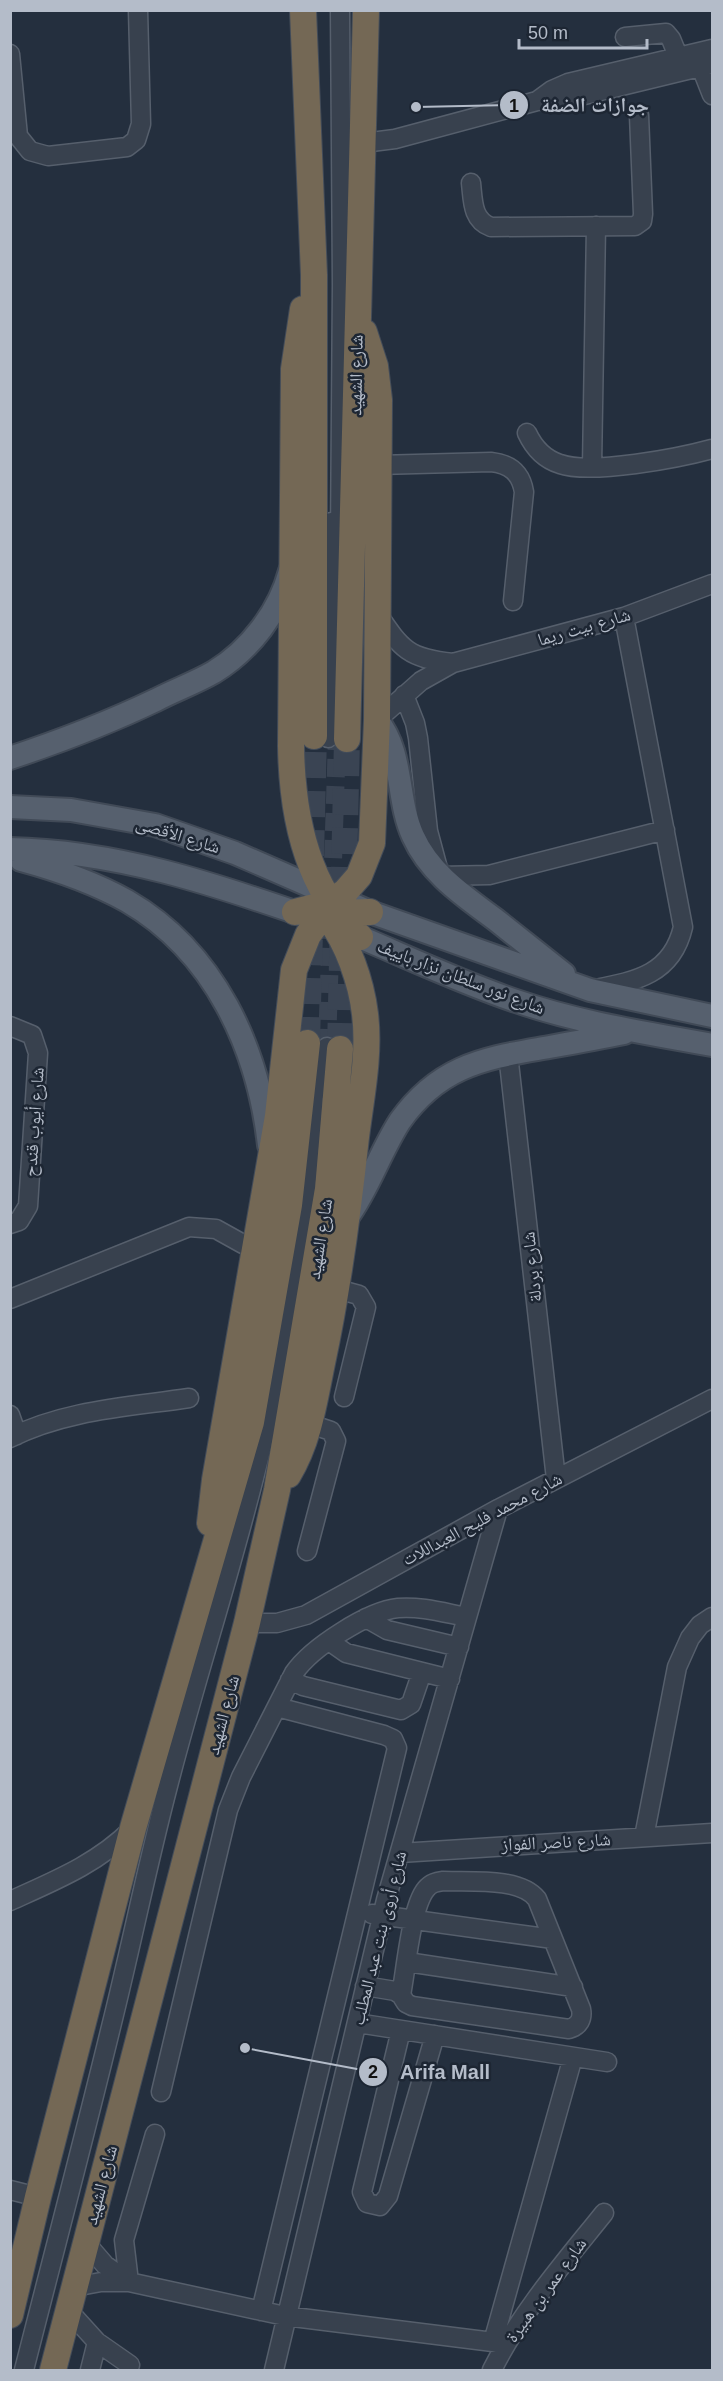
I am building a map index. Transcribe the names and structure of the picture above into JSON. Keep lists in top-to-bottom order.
{
  "streets": {
    "highway": ["شارع الشهيد"],
    "main road": ["شارع الأقصى", "شارع نور سلطان نزار باييف"],
    "street": [
      "شارع بيت ريما",
      "شارع أيوب قندح",
      "شارع بردلة",
      "شارع محمد فليح العبداللات",
      "شارع ناصر الفواز",
      "شارع أروى بنت عبد المطلب",
      "شارع عمر بن هبيرة"
    ]
  },
  "crossings": [
    ["شارع الشهيد", "شارع محمد فليح العبداللات"],
    ["شارع بردلة", "شارع محمد فليح العبداللات"],
    ["شارع محمد فليح العبداللات", "شارع أروى بنت عبد المطلب"],
    ["شارع ناصر الفواز", "شارع أروى بنت عبد المطلب"]
  ],
  "places": ["جوازات الضفة", "Arifa Mall"],
  "scale_bar": "50 m"
}
